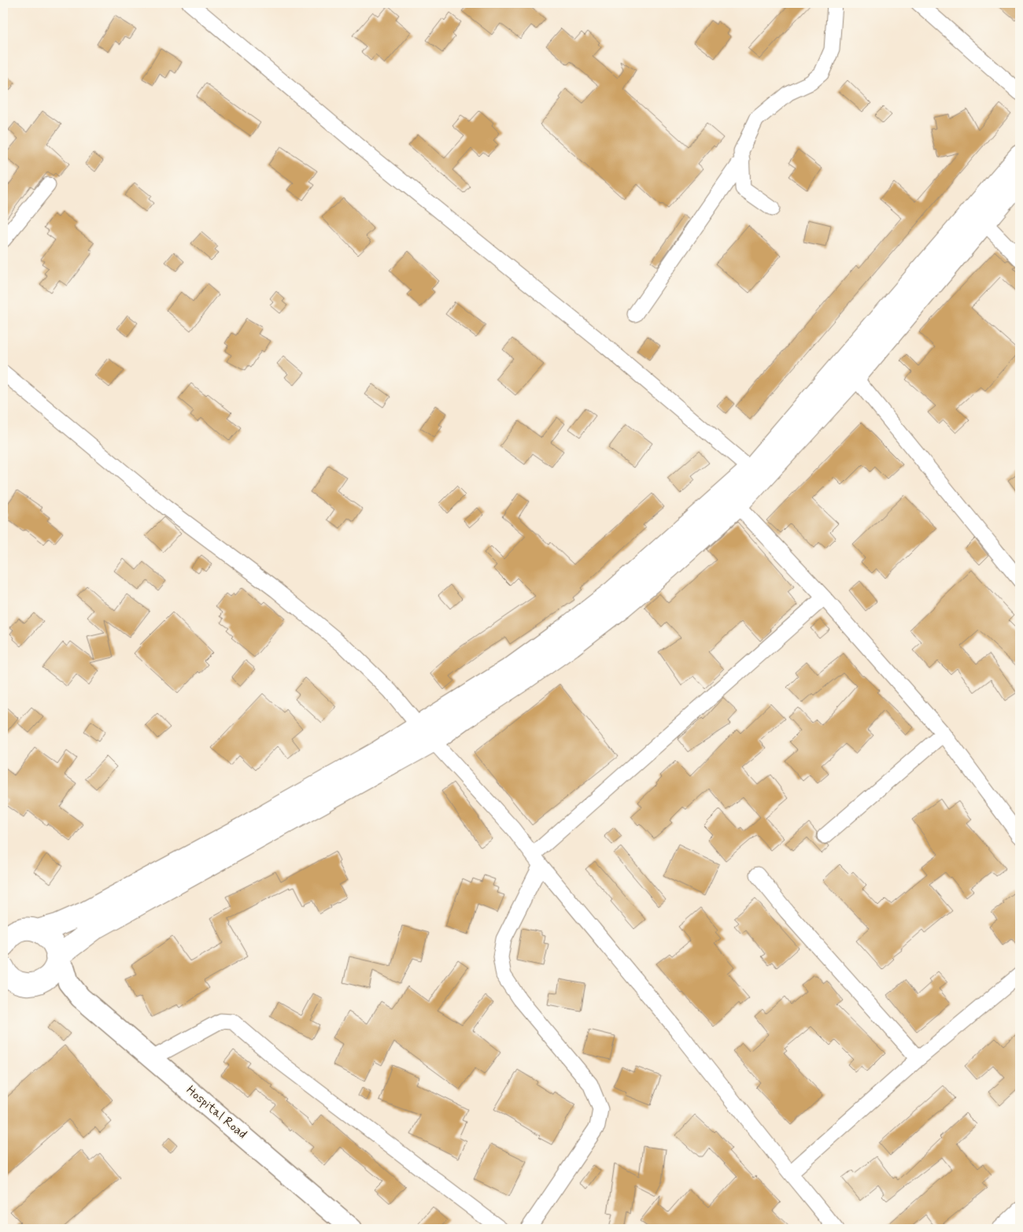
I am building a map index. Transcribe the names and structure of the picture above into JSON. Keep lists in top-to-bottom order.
{
  "streets": {
    "street": ["Hospital Road"]
  }
}
